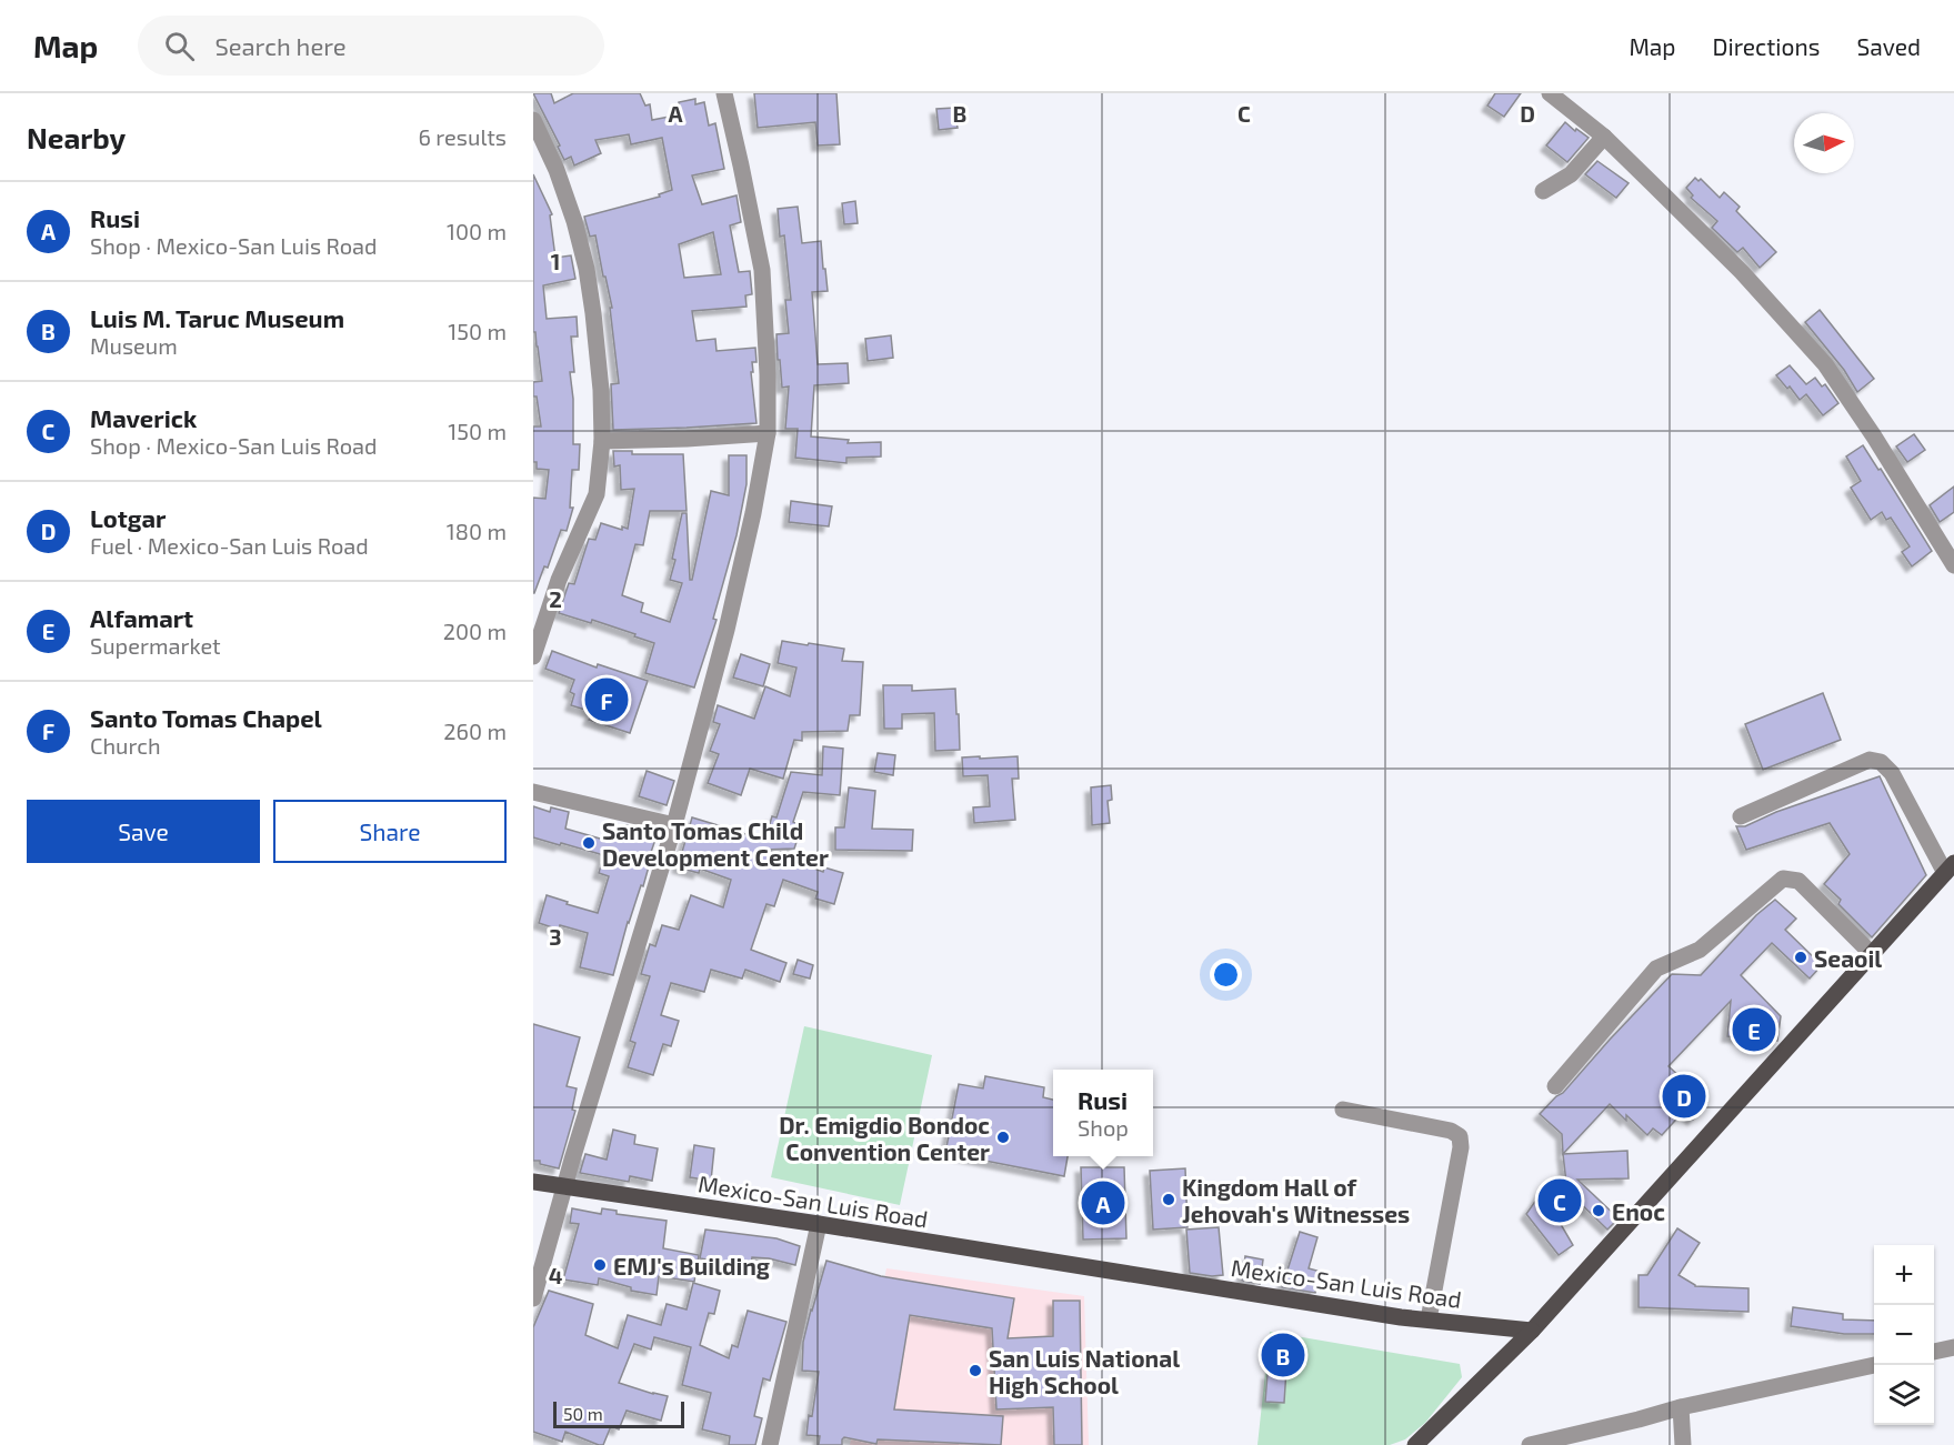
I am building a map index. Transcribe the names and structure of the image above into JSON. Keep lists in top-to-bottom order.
{
  "streets": {
    "main road": ["Mexico-San Luis Road"]
  },
  "places": [
    "Santo Tomas Child Development Center",
    "Seaoil",
    "Dr. Emigdio Bondoc Convention Center",
    "Kingdom Hall of Jehovah's Witnesses",
    "Enoc",
    "EMJ's Building",
    "San Luis National High School"
  ],
  "scale_bar": "50 m",
  "north": "right",
  "page": {
    "header": "Map",
    "search": "Search here",
    "nav": ["Map", "Directions", "Saved"],
    "heading": ["Nearby", "6 results"],
    "list": [
      {
        "mark": "A",
        "name": "Rusi",
        "note": "Shop · Mexico-San Luis Road",
        "value": "100 m"
      },
      {
        "mark": "B",
        "name": "Luis M. Taruc Museum",
        "note": "Museum",
        "value": "150 m"
      },
      {
        "mark": "C",
        "name": "Maverick",
        "note": "Shop · Mexico-San Luis Road",
        "value": "150 m"
      },
      {
        "mark": "D",
        "name": "Lotgar",
        "note": "Fuel · Mexico-San Luis Road",
        "value": "180 m"
      },
      {
        "mark": "E",
        "name": "Alfamart",
        "note": "Supermarket",
        "value": "200 m"
      },
      {
        "mark": "F",
        "name": "Santo Tomas Chapel",
        "note": "Church",
        "value": "260 m"
      }
    ],
    "pins": [
      "F",
      "E",
      "D",
      "C",
      "A",
      "B"
    ],
    "buttons": ["Save", "Share"],
    "popup": ["Rusi", "Shop"],
    "map_buttons": ["+", "−"],
    "scale": "50 m"
  },
  "grid": {
    "columns": [
      "A",
      "B",
      "C",
      "D"
    ],
    "rows": [
      "1",
      "2",
      "3",
      "4"
    ]
  }
}
